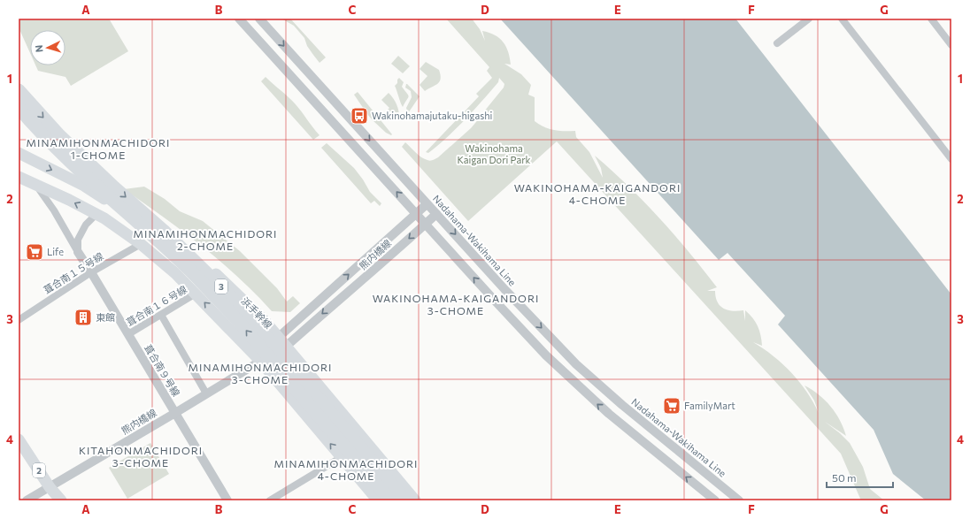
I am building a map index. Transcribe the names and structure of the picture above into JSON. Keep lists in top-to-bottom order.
{
  "streets": {
    "highway": ["3"],
    "main road": ["浜手幹線", "2"],
    "street": [
      "Nadahama-Wakihama Line",
      "熊内橋線",
      "葺合南１５号線",
      "葺合南１６号線",
      "葺合南９号線"
    ]
  },
  "crossings": [
    ["Nadahama-Wakihama Line", "熊内橋線"],
    ["熊内橋線", "浜手幹線"],
    ["熊内橋線", "葺合南９号線"],
    ["熊内橋線", "2"],
    ["葺合南１５号線", "葺合南９号線"],
    ["葺合南１６号線", "葺合南９号線"]
  ],
  "districts": [
    "MINAMIHONMACHIDORI 1-CHOME",
    "WAKINOHAMA-KAIGANDORI 4-CHOME",
    "MINAMIHONMACHIDORI 2-CHOME",
    "WAKINOHAMA-KAIGANDORI 3-CHOME",
    "MINAMIHONMACHIDORI 3-CHOME",
    "KITAHONMACHIDORI 3-CHOME",
    "MINAMIHONMACHIDORI 4-CHOME"
  ],
  "parks": ["Wakinohama Kaigan Dori Park"],
  "places": {
    "bus stop": ["Wakinohamajutaku-higashi"],
    "supermarket": ["Life", "FamilyMart"],
    "building": ["東館"]
  },
  "scale_bar": "50 m",
  "north": "left",
  "grid": {
    "columns": [
      "A",
      "B",
      "C",
      "D",
      "E",
      "F",
      "G"
    ],
    "rows": [
      "1",
      "2",
      "3",
      "4"
    ]
  }
}
